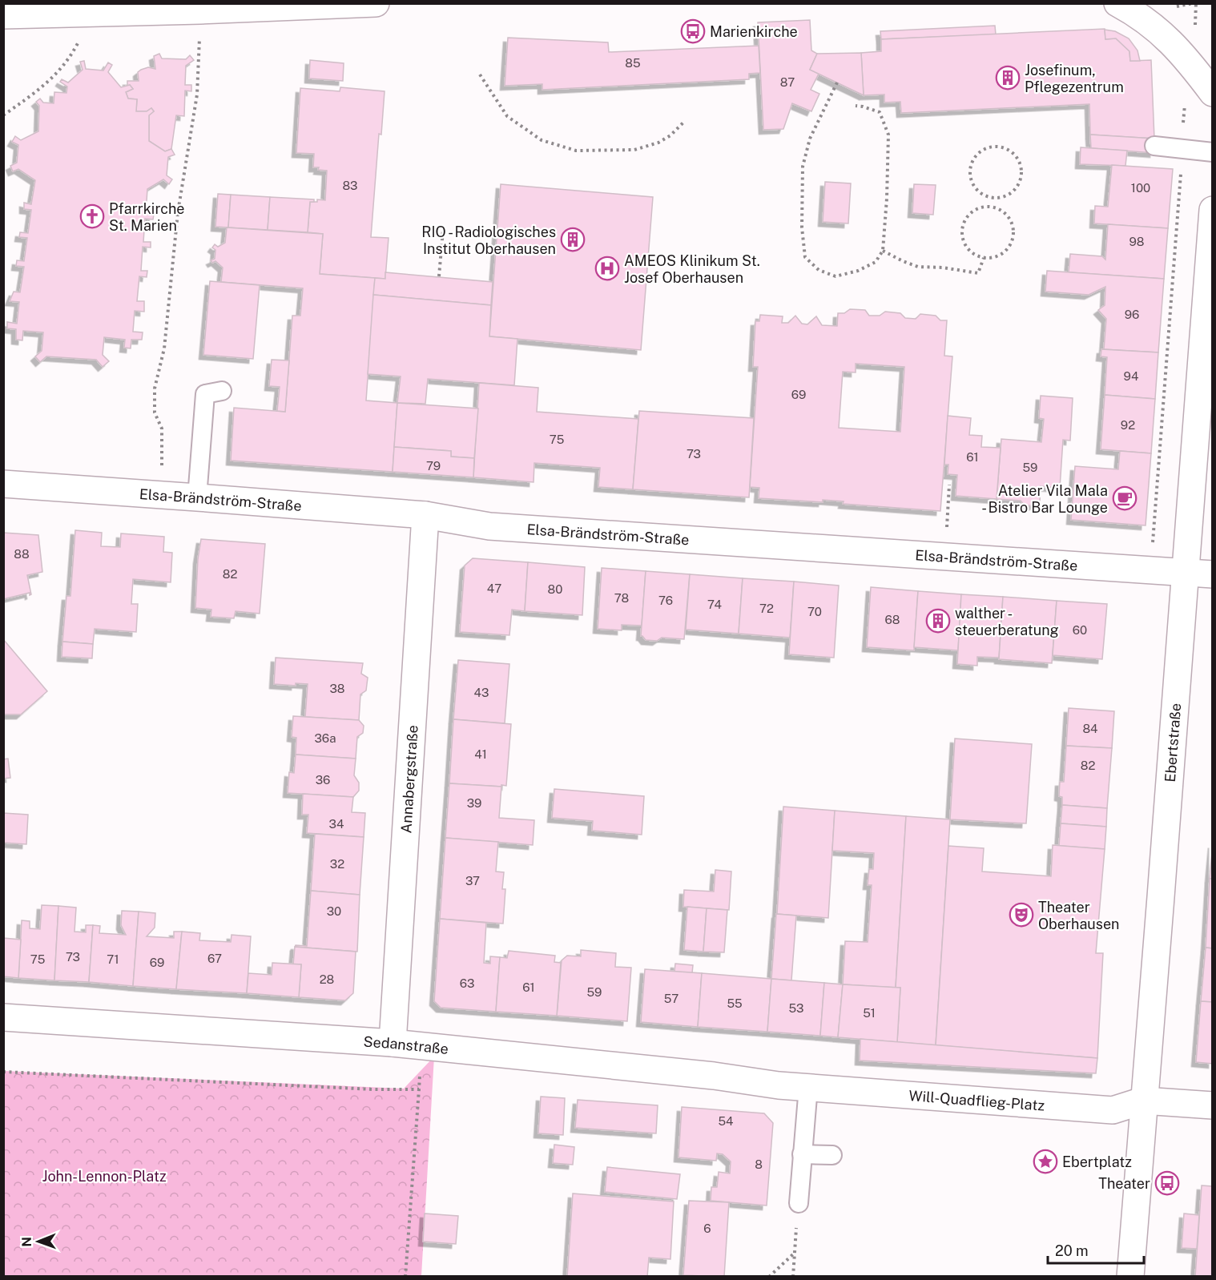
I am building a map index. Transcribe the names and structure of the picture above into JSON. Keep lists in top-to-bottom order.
{
  "streets": {
    "street": [
      "Elsa-Brändström-Straße",
      "Ebertstraße",
      "Annabergstraße",
      "Sedanstraße",
      "Will-Quadflieg-Platz"
    ]
  },
  "crossings": [
    ["Elsa-Brändström-Straße", "Ebertstraße"],
    ["Elsa-Brändström-Straße", "Annabergstraße"],
    ["Ebertstraße", "Will-Quadflieg-Platz"],
    ["Annabergstraße", "Sedanstraße"],
    ["Sedanstraße", "Will-Quadflieg-Platz"]
  ],
  "parks": ["John-Lennon-Platz"],
  "places": {
    "bus stop": ["Marienkirche", "Theater"],
    "building": ["Josefinum, Pflegezentrum", "RIO - Radiologisches Institut Oberhausen", "walther - steuerberatung"],
    "church": ["Pfarrkirche St. Marien"],
    "hospital": ["AMEOS Klinikum St. Josef Oberhausen"],
    "cafe": ["Atelier Vila Mala - Bistro Bar Lounge"],
    "theatre": ["Theater Oberhausen"],
    "place": ["Ebertplatz"]
  },
  "house_numbers": [
    "85",
    "87",
    "83",
    "100",
    "98",
    "96",
    "94",
    "69",
    "92",
    "75",
    "73",
    "61",
    "79",
    "59",
    "88",
    "82",
    "47",
    "80",
    "78",
    "76",
    "74",
    "72",
    "70",
    "68",
    "60",
    "38",
    "43",
    "84",
    "36a",
    "41",
    "82",
    "36",
    "39",
    "34",
    "32",
    "37",
    "30",
    "73",
    "67",
    "75",
    "71",
    "69",
    "28",
    "63",
    "61",
    "59",
    "57",
    "55",
    "53",
    "51",
    "54",
    "8",
    "6"
  ],
  "scale_bar": "20 m",
  "north": "left"
}
